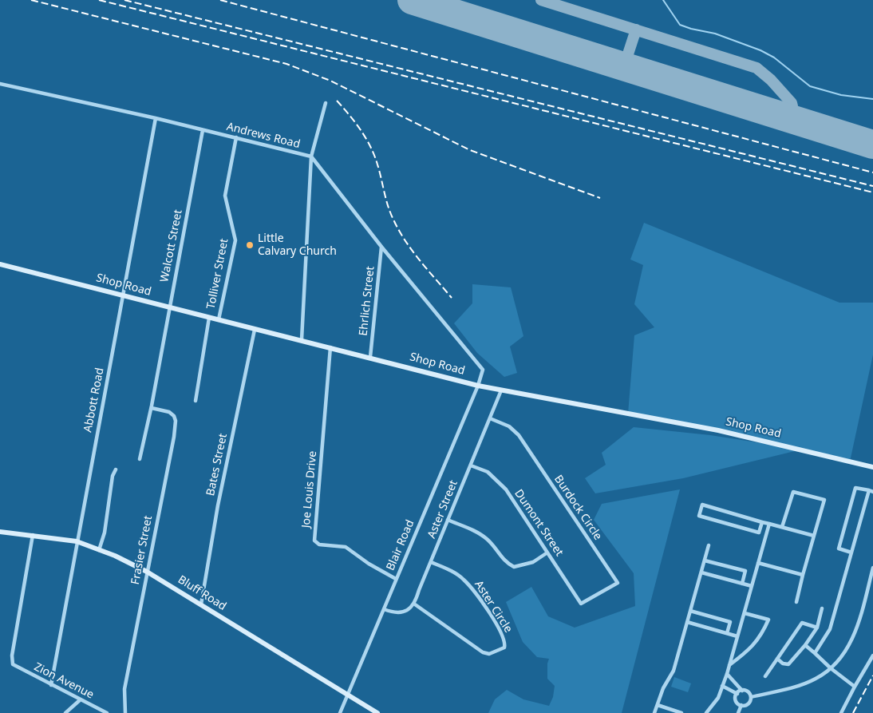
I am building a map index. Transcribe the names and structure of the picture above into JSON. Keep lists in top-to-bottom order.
{
  "streets": {
    "street": [
      "Andrews Road",
      "Walcott Street",
      "Tolliver Street",
      "Shop Road",
      "Ehrlich Street",
      "Abbott Road",
      "Bates Street",
      "Joe Louis Drive",
      "Burdock Circle",
      "Aster Street",
      "Dumont Street",
      "Blair Road",
      "Frasier Street",
      "Bluff Road",
      "Aster Circle",
      "Zion Avenue"
    ]
  },
  "crossings": [
    ["Andrews Road", "Walcott Street"],
    ["Andrews Road", "Tolliver Street"],
    ["Andrews Road", "Shop Road"],
    ["Andrews Road", "Ehrlich Street"],
    ["Andrews Road", "Abbott Road"],
    ["Andrews Road", "Blair Road"],
    ["Walcott Street", "Shop Road"],
    ["Walcott Street", "Frasier Street"],
    ["Tolliver Street", "Shop Road"],
    ["Shop Road", "Ehrlich Street"],
    ["Shop Road", "Abbott Road"],
    ["Shop Road", "Bates Street"],
    ["Shop Road", "Joe Louis Drive"],
    ["Shop Road", "Aster Street"],
    ["Shop Road", "Blair Road"],
    ["Abbott Road", "Bluff Road"],
    ["Abbott Road", "Zion Avenue"],
    ["Bates Street", "Bluff Road"],
    ["Joe Louis Drive", "Blair Road"],
    ["Burdock Circle", "Aster Street"],
    ["Burdock Circle", "Dumont Street"],
    ["Aster Street", "Dumont Street"],
    ["Aster Street", "Aster Circle"],
    ["Blair Road", "Bluff Road"],
    ["Frasier Street", "Bluff Road"],
    ["Bluff Road", "Zion Avenue"]
  ],
  "places": ["Little Calvary Church"]
}
